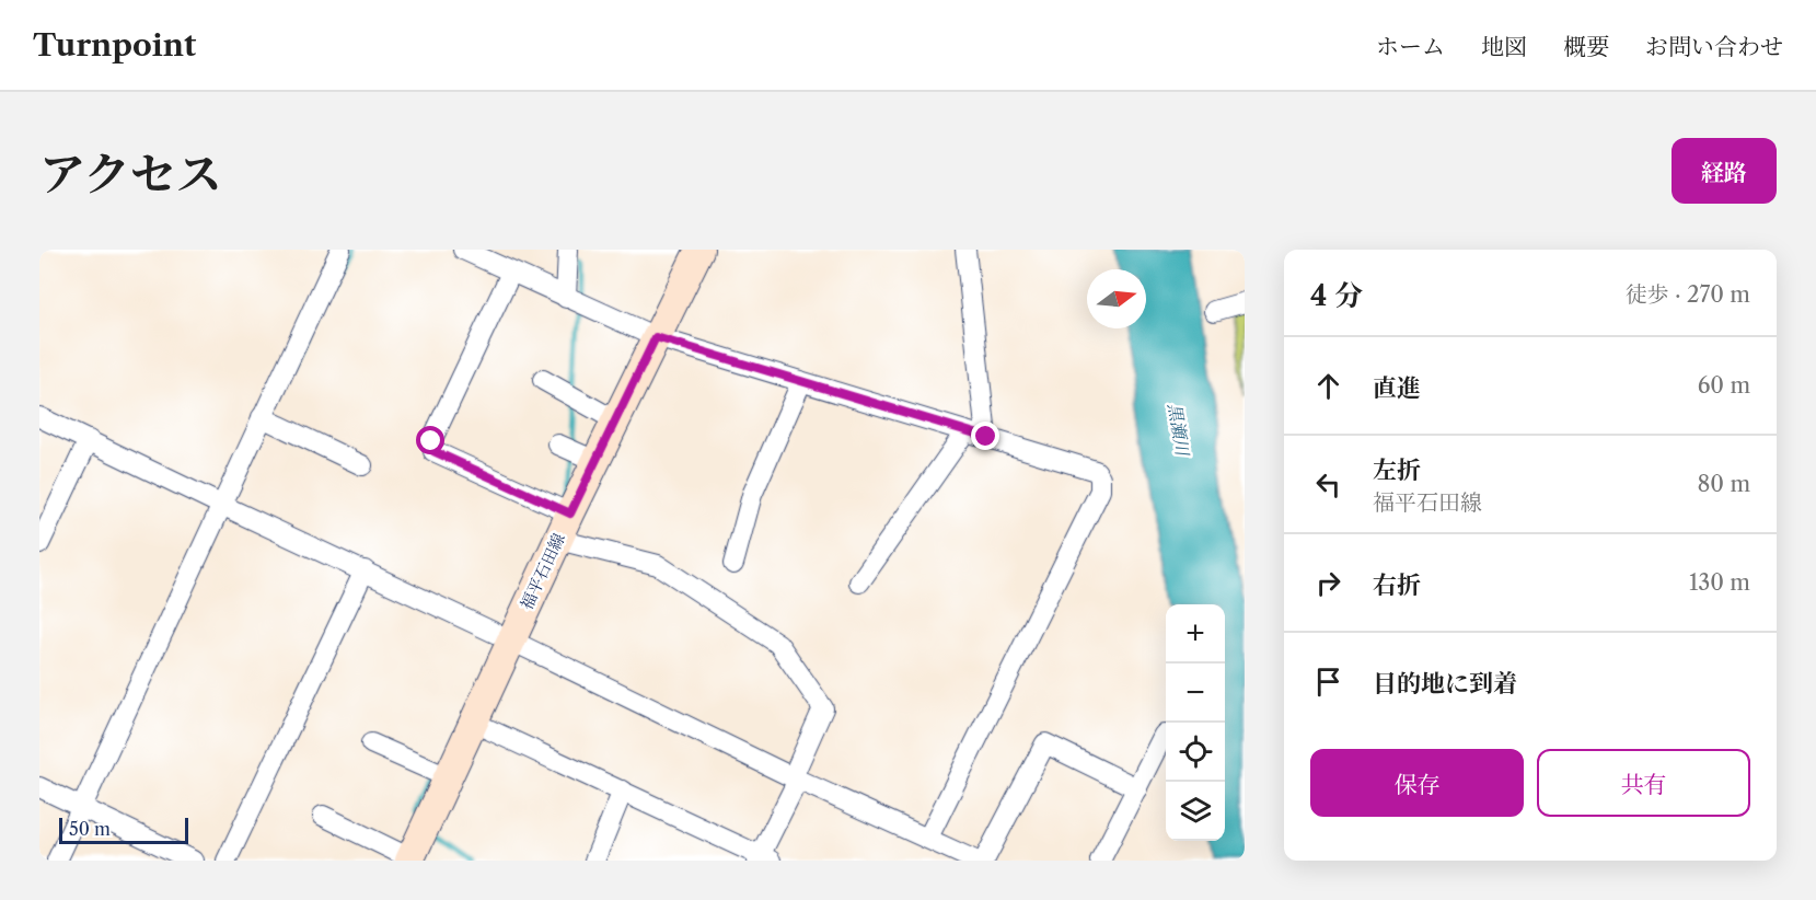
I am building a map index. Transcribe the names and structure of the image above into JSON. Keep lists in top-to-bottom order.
{
  "streets": {
    "main road": ["福平石田線"]
  },
  "water": ["黒瀬川"],
  "scale_bar": "50 m",
  "north": "right",
  "page": {
    "header": "Turnpoint",
    "nav": [
      "ホーム",
      "地図",
      "概要",
      "お問い合わせ"
    ],
    "title": "アクセス",
    "buttons": [
      "経路",
      ["保存", "共有"]
    ],
    "heading": ["4 分", "徒歩 · 270 m"],
    "list": [
      ["直進", "60 m"],
      ["左折", "福平石田線", "80 m"],
      ["右折", "130 m"],
      "目的地に到着"
    ],
    "map_buttons": ["+", "−"],
    "scale": "50 m"
  }
}
